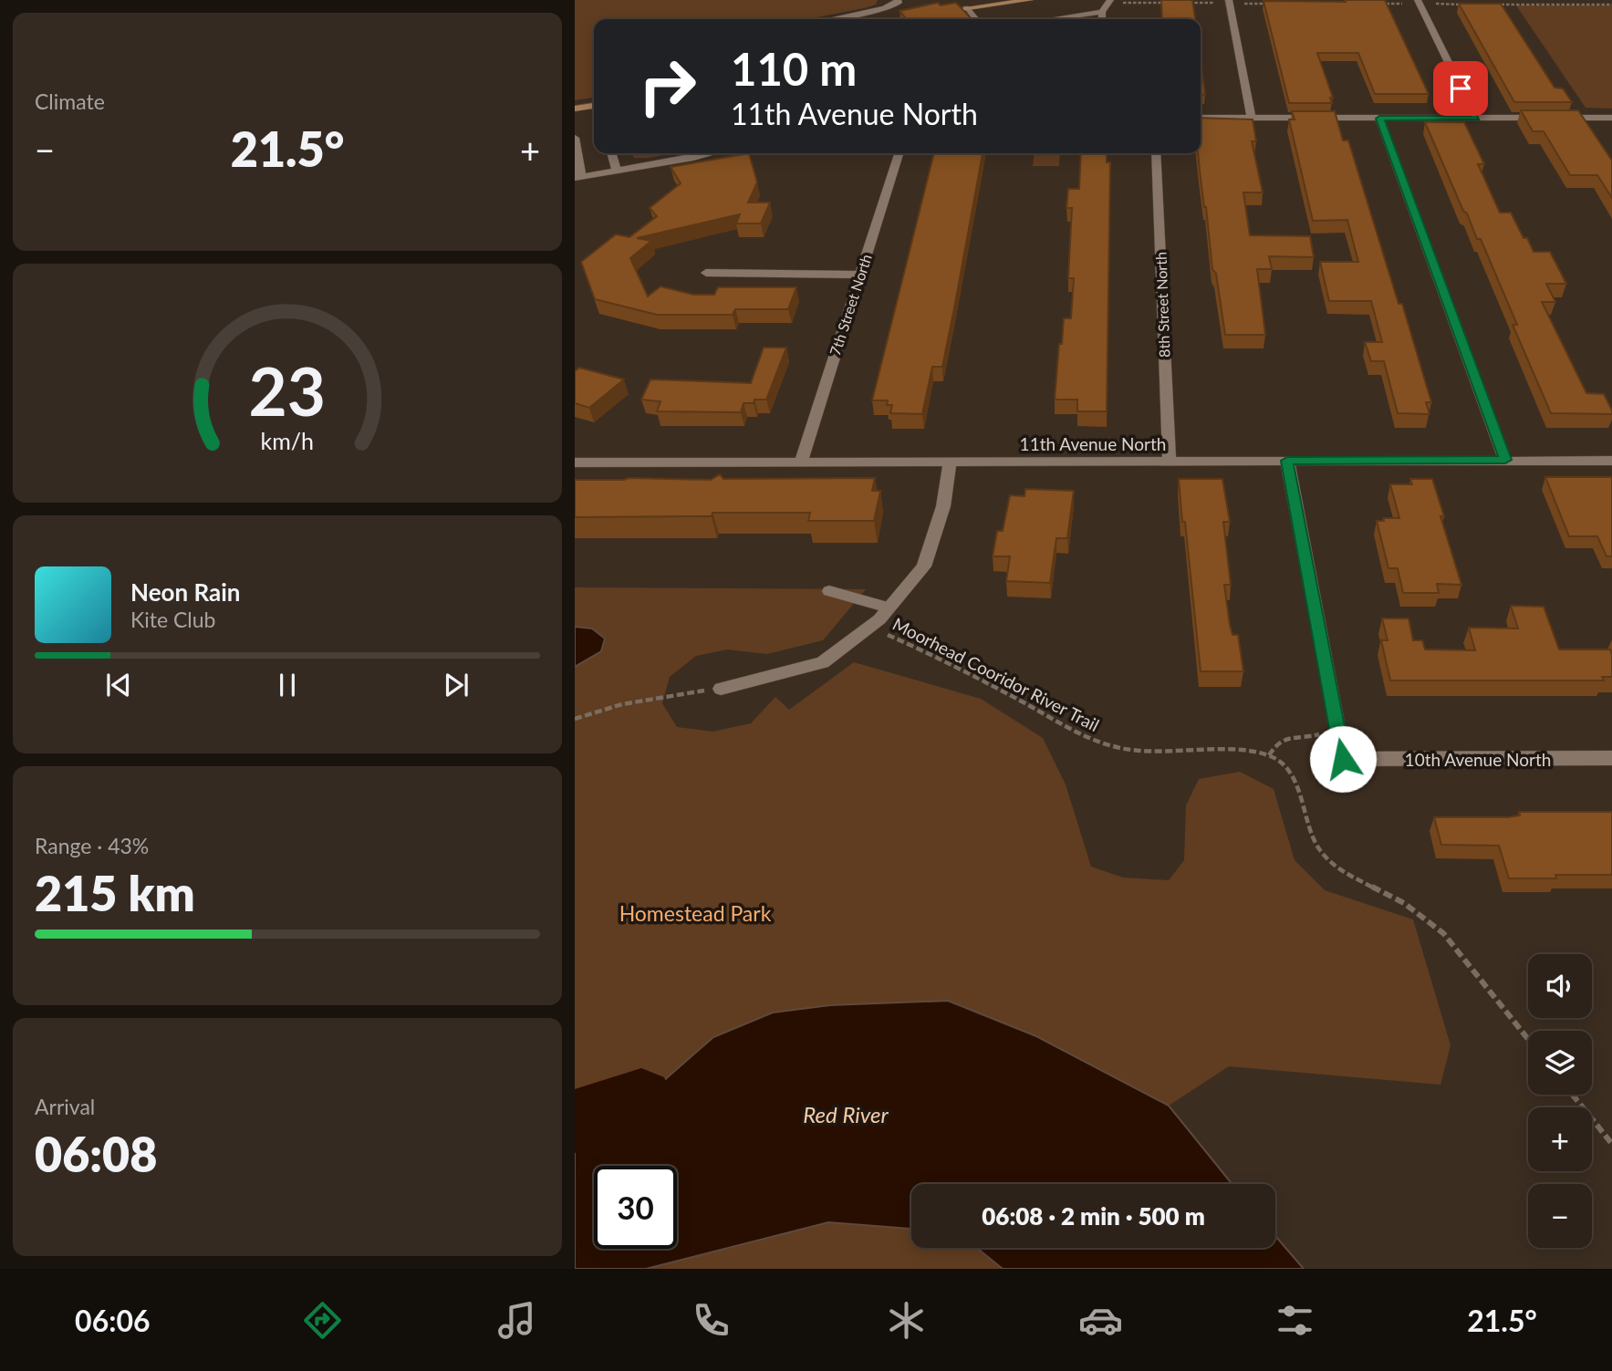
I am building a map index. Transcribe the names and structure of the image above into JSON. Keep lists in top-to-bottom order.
{
  "streets": {
    "street": [
      "7th Street North",
      "8th Street North",
      "11th Avenue North",
      "10th Avenue North"
    ],
    "path": ["Moorhead Cooridor River Trail"]
  },
  "crossings": [
    ["7th Street North", "11th Avenue North"],
    ["8th Street North", "11th Avenue North"]
  ],
  "water": ["Red River"],
  "parks": ["Homestead Park"],
  "page": {
    "tile": [
      "Climate",
      ["Range · 43%", "215 km"],
      ["Arrival", "06:08"]
    ],
    "turn": ["110 m", "11th Avenue North"],
    "heat": ["−", "21.5°", "+"],
    "song": ["Neon Rain", "Kite Club"],
    "map_buttons": ["+", "−"],
    "limit": "30",
    "trip": "06:08 · 2 min · 500 m",
    "tabs": ["06:06", "21.5°"],
    "gauge": ["23", "km/h"]
  }
}
